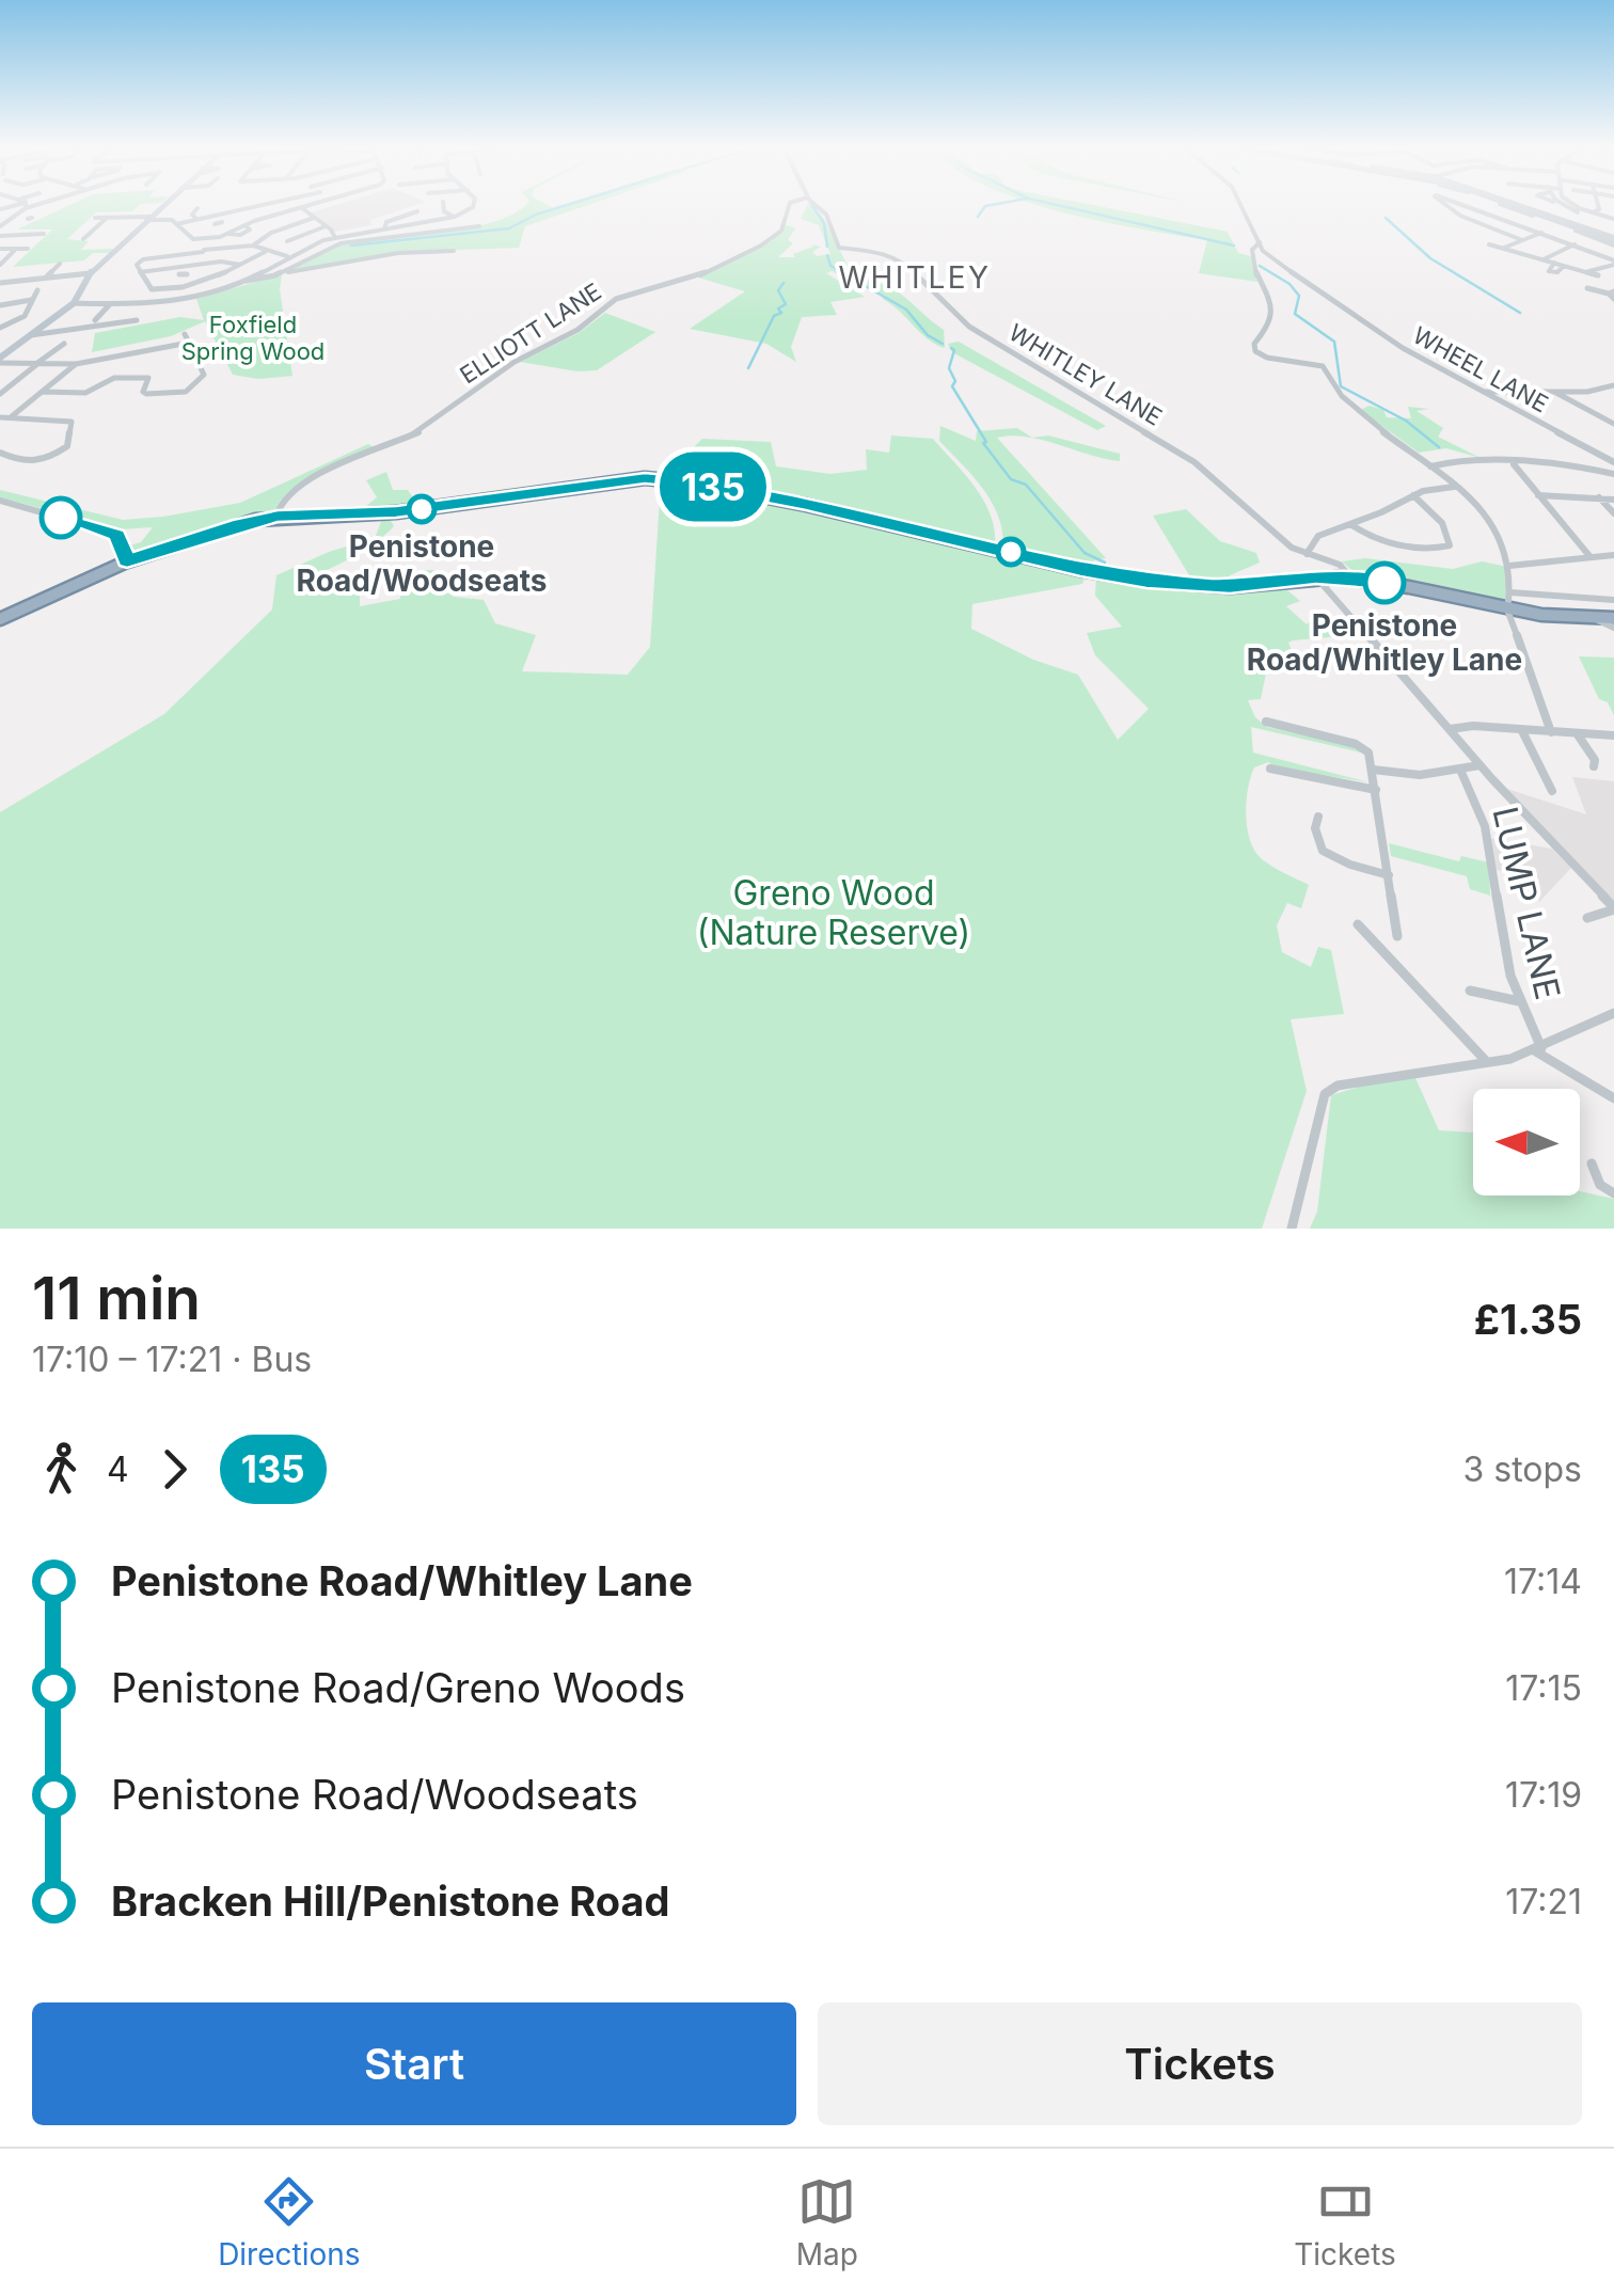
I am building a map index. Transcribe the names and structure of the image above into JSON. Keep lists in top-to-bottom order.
{
  "streets": {
    "street": [
      "ELLIOTT LANE",
      "WHEEL LANE",
      "WHITLEY LANE",
      "LUMP LANE"
    ]
  },
  "districts": ["WHITLEY"],
  "parks": ["Foxfield Spring Wood", "Greno Wood (Nature Reserve)"],
  "places": ["Penistone Road/Woodseats", "Penistone Road/Whitley Lane"],
  "lines": ["bus line 135"],
  "north": "left",
  "page": {
    "on_map": "135",
    "heading": ["11 min", "17:10 – 17:21 · Bus", "£1.35"],
    "legs": ["4", "135", "3 stops"],
    "list": [
      {
        "name": "Penistone Road/Whitley Lane",
        "value": "17:14"
      },
      {
        "name": "Penistone Road/Greno Woods",
        "value": "17:15"
      },
      {
        "name": "Penistone Road/Woodseats",
        "value": "17:19"
      },
      {
        "name": "Bracken Hill/Penistone Road",
        "value": "17:21"
      }
    ],
    "buttons": ["Start", "Tickets"],
    "tabs": ["Directions", "Map", "Tickets"]
  }
}
